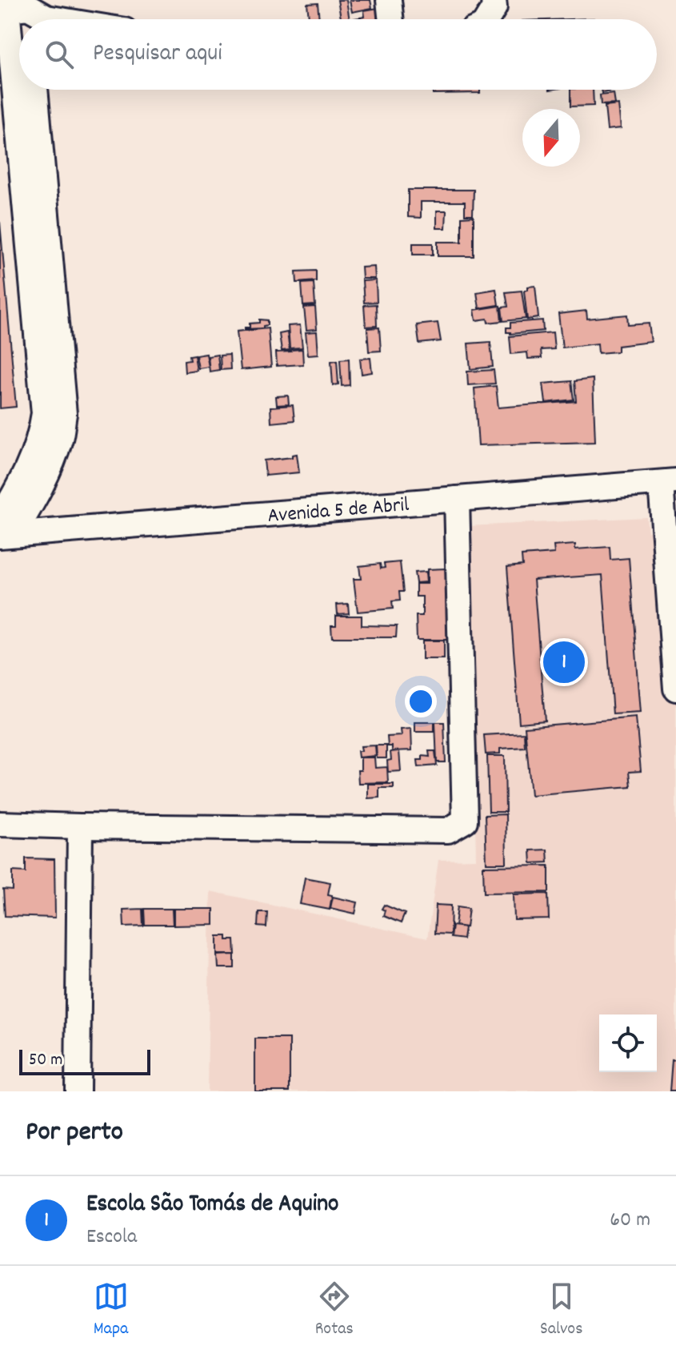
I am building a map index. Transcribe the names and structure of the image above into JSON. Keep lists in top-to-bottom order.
{
  "streets": {
    "street": ["Avenida 5 de Abril"]
  },
  "scale_bar": "50 m",
  "north": "bottom",
  "page": {
    "search": "Pesquisar aqui",
    "pins": "1",
    "scale": "50 m",
    "heading": "Por perto",
    "list": [
      {
        "mark": "1",
        "name": "Escola São Tomás de Aquino",
        "note": "Escola",
        "value": "60 m"
      }
    ],
    "nav": ["Mapa", "Rotas", "Salvos"]
  }
}
